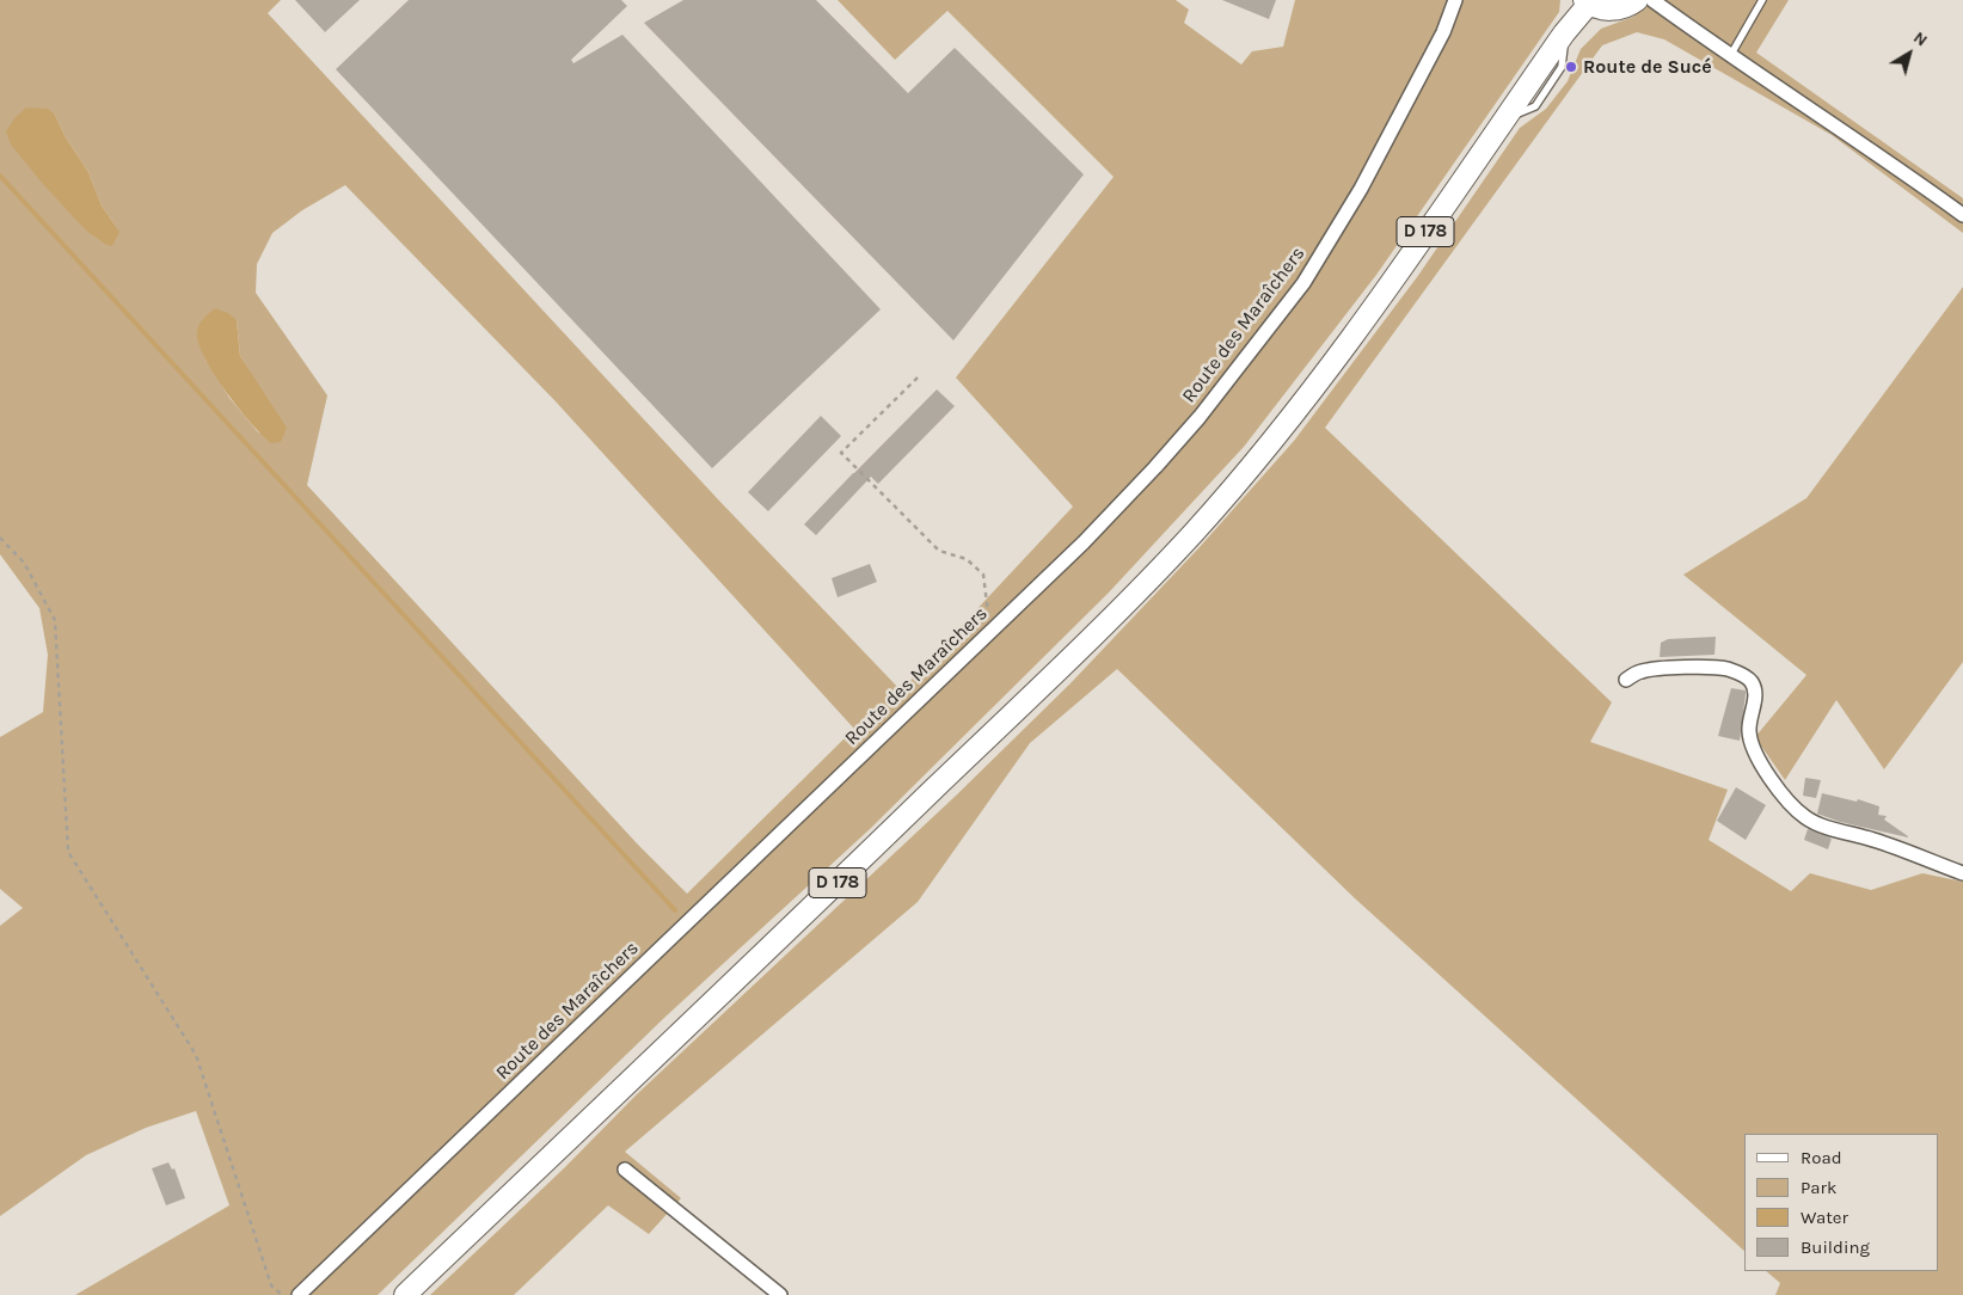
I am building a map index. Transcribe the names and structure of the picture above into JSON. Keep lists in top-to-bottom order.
{
  "streets": {
    "main road": ["D 178"],
    "street": ["Route des Maraîchers"]
  },
  "places": ["Route de Sucé"],
  "legend": [
    "Road",
    "Park",
    "Water",
    "Building"
  ],
  "north": "top right"
}
